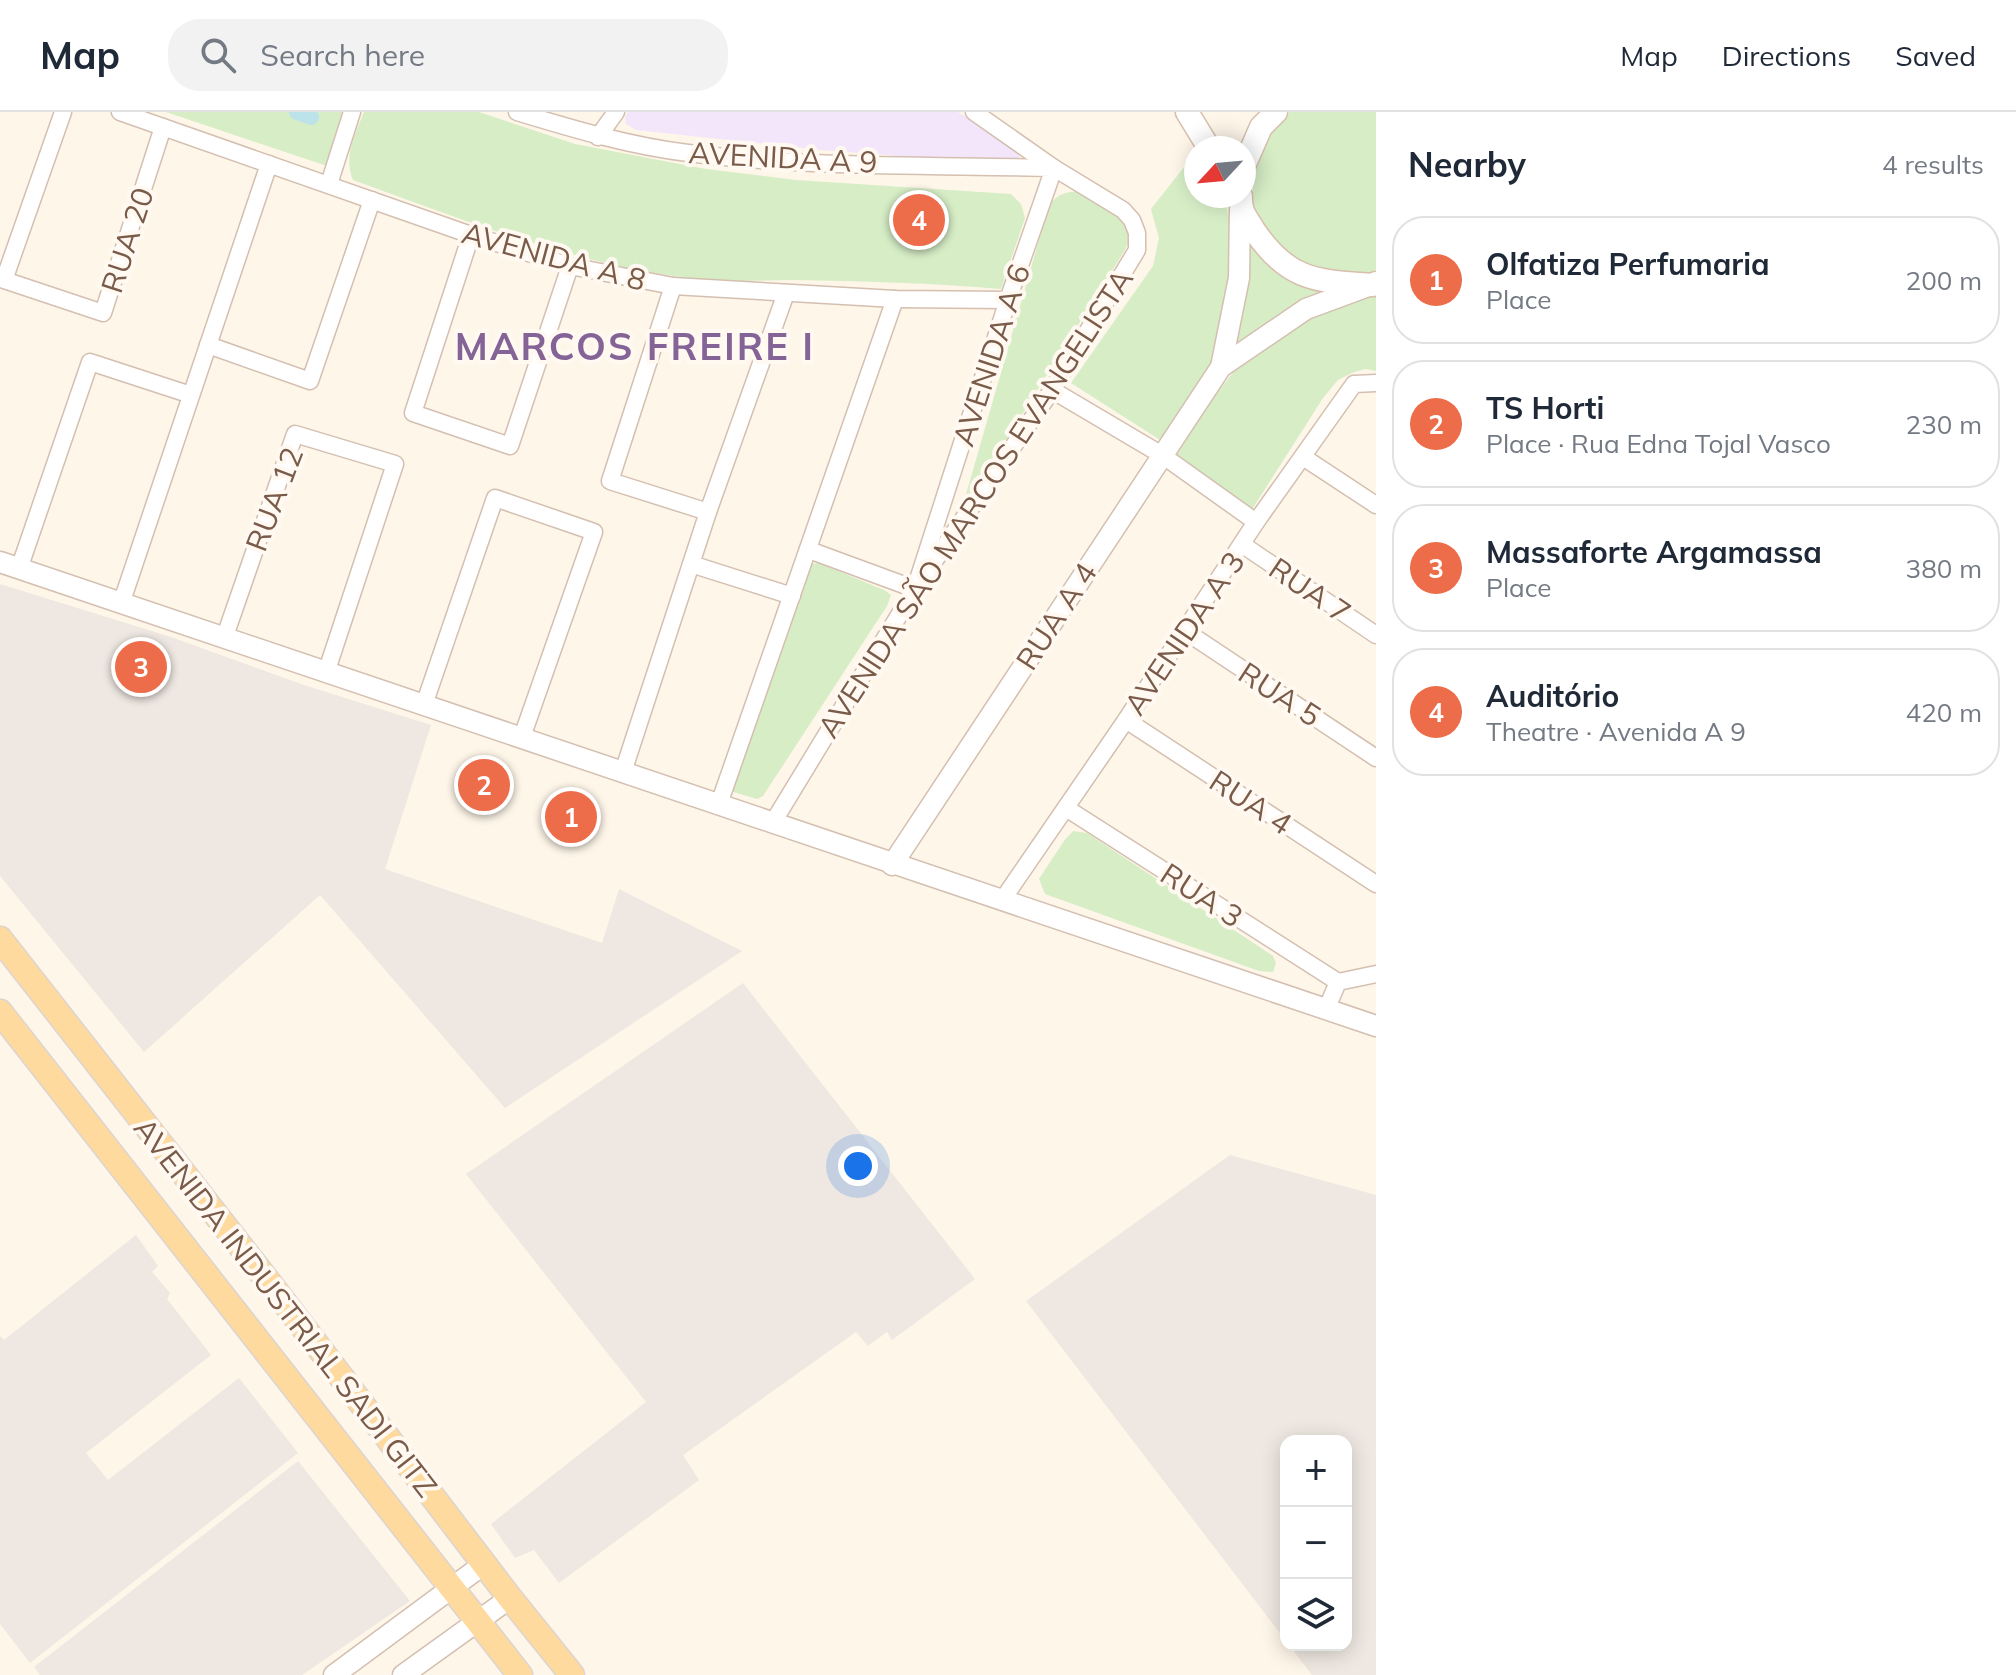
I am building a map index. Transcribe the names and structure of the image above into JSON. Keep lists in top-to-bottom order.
{
  "streets": {
    "main road": ["AVENIDA INDUSTRIAL SADI GITZ"],
    "street": [
      "AVENIDA A 9",
      "RUA 20",
      "AVENIDA A 8",
      "AVENIDA A 6",
      "RUA 12",
      "AVENIDA SÃO MARCOS EVANGELISTA",
      "RUA 7",
      "RUA A 4",
      "AVENIDA A 3",
      "RUA 5",
      "RUA 4",
      "RUA 3"
    ]
  },
  "crossings": [
    ["AVENIDA A 9", "AVENIDA A 6"],
    ["AVENIDA A 9", "AVENIDA SÃO MARCOS EVANGELISTA"],
    ["RUA 20", "AVENIDA A 8"],
    ["AVENIDA A 8", "AVENIDA A 6"],
    ["AVENIDA A 6", "AVENIDA SÃO MARCOS EVANGELISTA"],
    ["RUA 7", "AVENIDA A 3"],
    ["AVENIDA A 3", "RUA 5"],
    ["AVENIDA A 3", "RUA 4"],
    ["AVENIDA A 3", "RUA 3"]
  ],
  "districts": ["MARCOS FREIRE I"],
  "north": "bottom left",
  "page": {
    "header": "Map",
    "search": "Search here",
    "nav": ["Map", "Directions", "Saved"],
    "heading": ["Nearby", "4 results"],
    "pins": [
      "4",
      "3",
      "2",
      "1"
    ],
    "list": [
      {
        "mark": "1",
        "name": "Olfatiza Perfumaria",
        "note": "Place",
        "value": "200 m"
      },
      {
        "mark": "2",
        "name": "TS Horti",
        "note": "Place · Rua Edna Tojal Vasco",
        "value": "230 m"
      },
      {
        "mark": "3",
        "name": "Massaforte Argamassa",
        "note": "Place",
        "value": "380 m"
      },
      {
        "mark": "4",
        "name": "Auditório",
        "note": "Theatre · Avenida A 9",
        "value": "420 m"
      }
    ],
    "map_buttons": ["+", "−"]
  }
}
